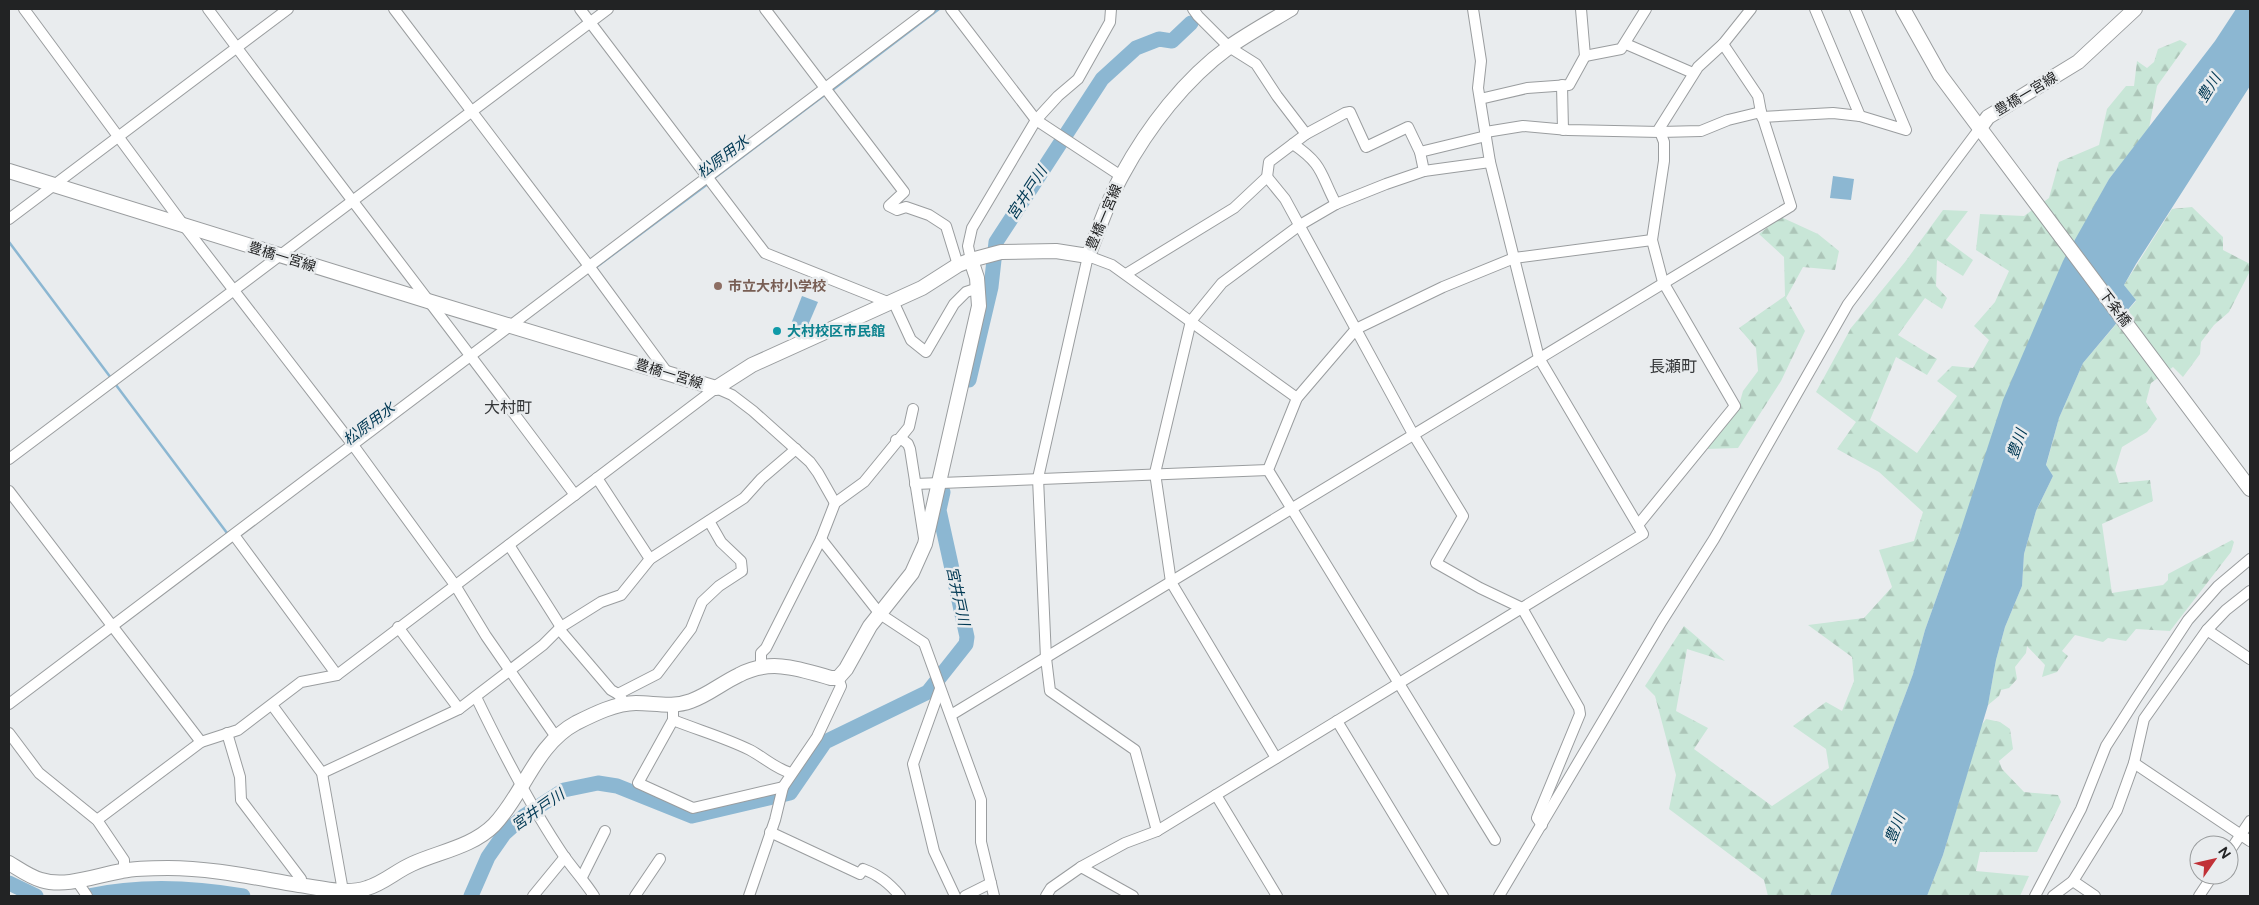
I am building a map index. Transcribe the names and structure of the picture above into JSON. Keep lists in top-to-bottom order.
{
  "streets": {
    "main road": ["豊橋一宮線", "下条橋"]
  },
  "crossings": [
    ["豊橋一宮線", "下条橋"]
  ],
  "districts": ["長瀬町", "大村町"],
  "water": ["豊川", "松原用水", "宮井戸川"],
  "places": ["市立大村小学校", "大村校区市民館"],
  "north": "top right"
}
